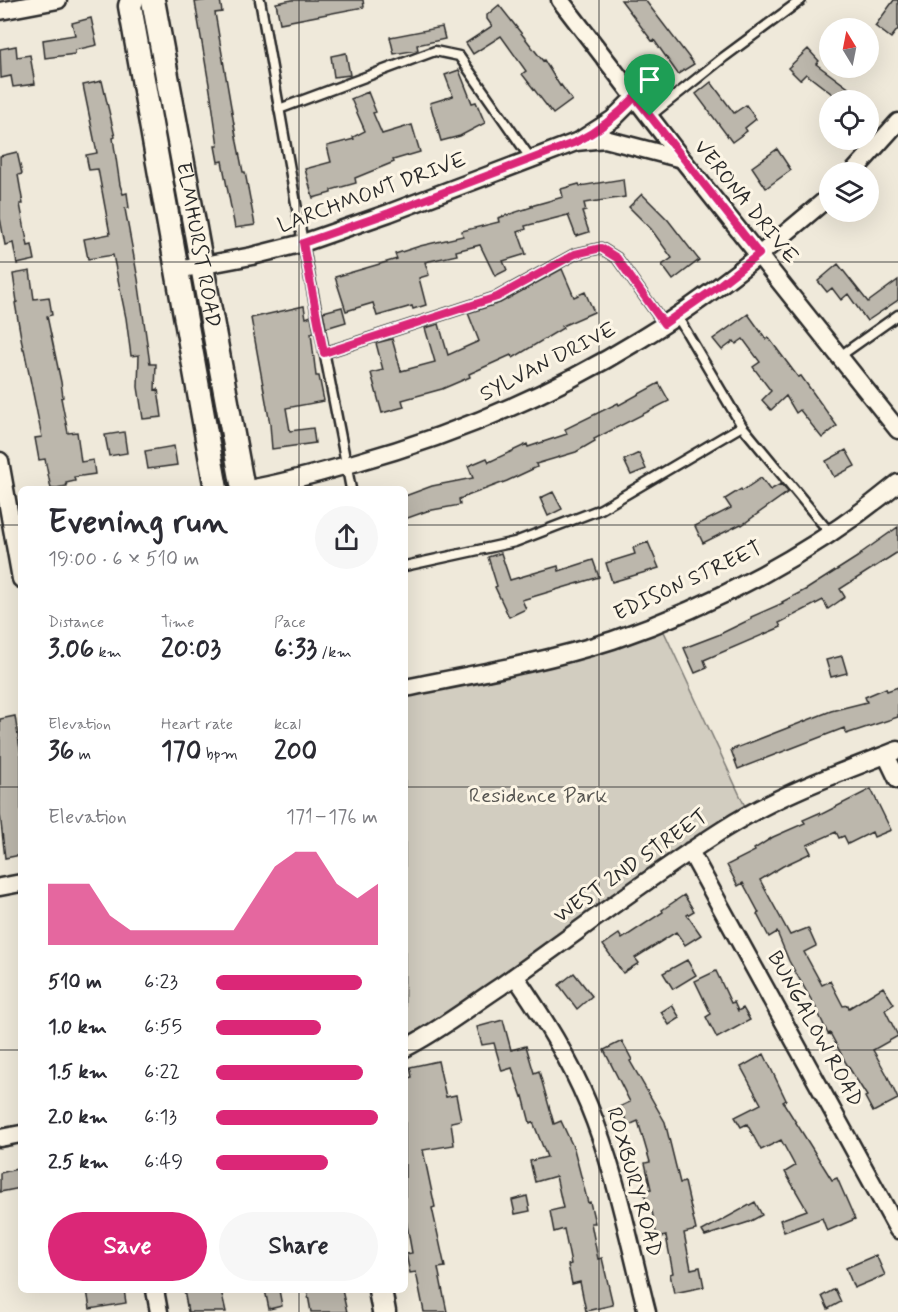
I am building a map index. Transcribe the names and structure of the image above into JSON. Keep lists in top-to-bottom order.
{
  "streets": {
    "street": [
      "LARCHMONT DRIVE",
      "VERONA DRIVE",
      "ELMHURST ROAD",
      "SYLVAN DRIVE",
      "EDISON STREET",
      "WEST 2ND STREET",
      "BUNGALOW ROAD",
      "ROXBURY ROAD"
    ]
  },
  "crossings": [
    ["LARCHMONT DRIVE", "VERONA DRIVE"],
    ["LARCHMONT DRIVE", "ELMHURST ROAD"],
    ["VERONA DRIVE", "SYLVAN DRIVE"],
    ["WEST 2ND STREET", "BUNGALOW ROAD"],
    ["WEST 2ND STREET", "ROXBURY ROAD"]
  ],
  "parks": ["Residence Park"],
  "north": "top",
  "page": {
    "heading": ["Evening run", "19:00 · 6 × 510 m"],
    "stats": [
      ["Distance", "3.06 km"],
      ["Time", "20:03"],
      ["Pace", "6:33 /km"],
      ["Elevation", "36 m"],
      ["Heart rate", "170 bpm"],
      ["kcal", "200"]
    ],
    "chart": ["Elevation", "171–176 m"],
    "list": [
      {
        "name": "510 m",
        "note": "6:23"
      },
      {
        "name": "1.0 km",
        "note": "6:55"
      },
      {
        "name": "1.5 km",
        "note": "6:22"
      },
      {
        "name": "2.0 km",
        "note": "6:13"
      },
      {
        "name": "2.5 km",
        "note": "6:49"
      }
    ],
    "buttons": ["Save", "Share"]
  }
}
